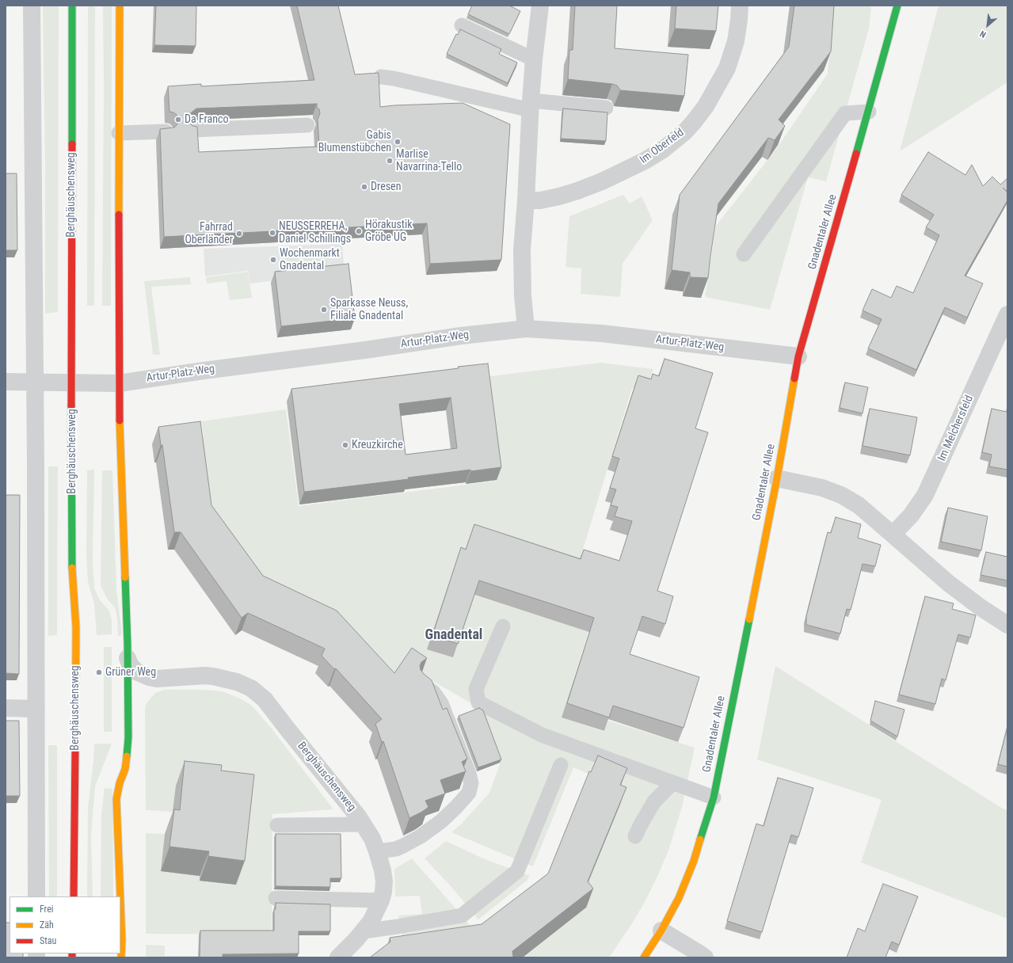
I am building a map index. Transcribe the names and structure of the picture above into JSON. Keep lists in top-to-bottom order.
{
  "streets": {
    "street": [
      "Im Oberfeld",
      "Berghäuschensweg",
      "Gnadentaler Allee",
      "Artur-Platz-Weg",
      "Im Melchersfeld"
    ]
  },
  "crossings": [
    ["Berghäuschensweg", "Artur-Platz-Weg"],
    ["Gnadentaler Allee", "Artur-Platz-Weg"]
  ],
  "districts": ["Gnadental"],
  "places": [
    "Da Franco",
    "Gabis Blumenstübchen",
    "Marlise Navarrina-Tello",
    "Dresen",
    "Hörakustik Gröbe UG",
    "NEUSSERREHA, Daniel Schillings",
    "Fahrrad Oberländer",
    "Wochenmarkt Gnadental",
    "Sparkasse Neuss, Filiale Gnadental",
    "Kreuzkirche",
    "Grüner Weg"
  ],
  "legend": ["Frei", "Zäh", "Stau"],
  "north": "bottom left"
}
